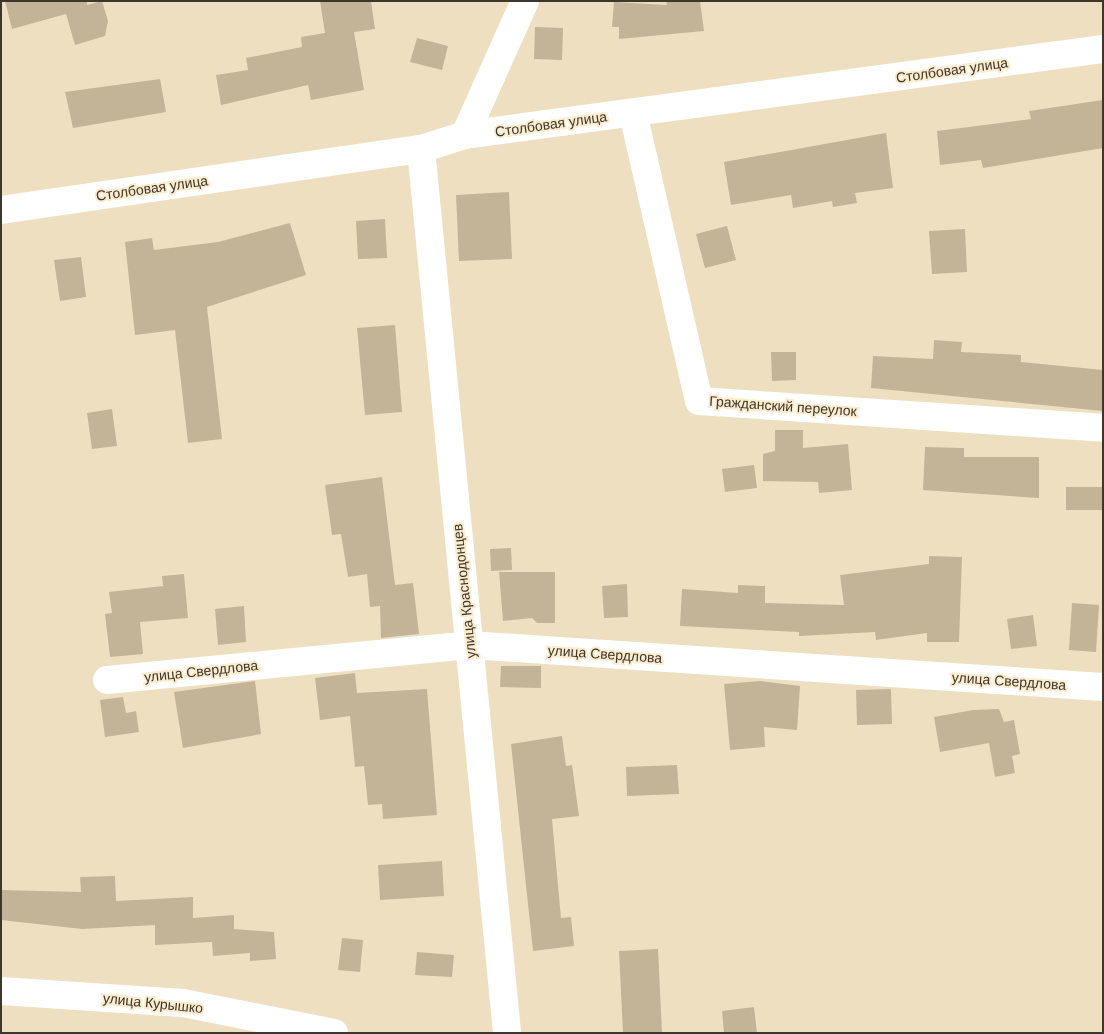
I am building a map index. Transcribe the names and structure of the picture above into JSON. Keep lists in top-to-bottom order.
{
  "streets": {
    "street": [
      "Столбовая улица",
      "Гражданский переулок",
      "улица Краснодонцев",
      "улица Свердлова",
      "улица Курышко"
    ]
  },
  "crossings": [
    ["Столбовая улица", "Гражданский переулок"],
    ["Столбовая улица", "улица Краснодонцев"],
    ["улица Краснодонцев", "улица Свердлова"]
  ]
}
